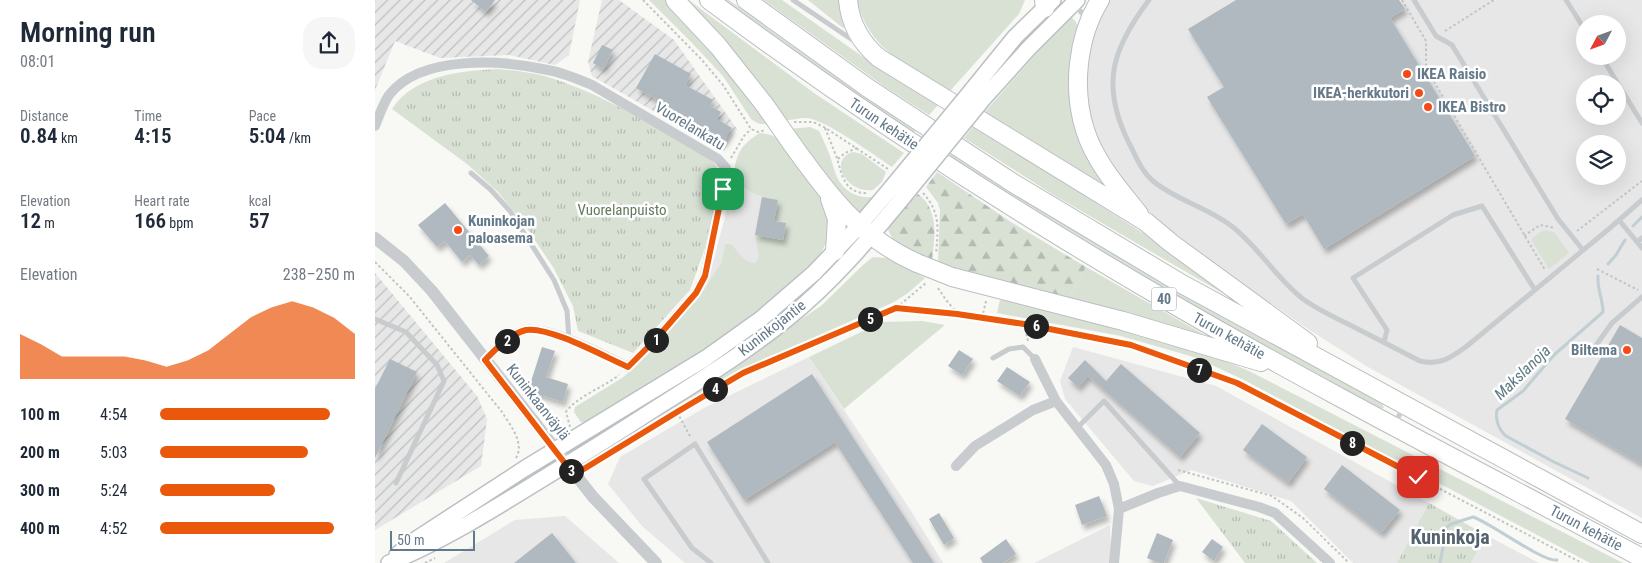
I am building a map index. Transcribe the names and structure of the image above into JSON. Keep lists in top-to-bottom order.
{
  "streets": {
    "highway": ["Turun kehätie", "40"],
    "main road": ["Kuninkojantie"],
    "street": ["Vuorelankatu", "Kuninkaanväylä"]
  },
  "crossings": [
    ["Kuninkojantie", "Kuninkaanväylä"]
  ],
  "districts": ["Kuninkoja"],
  "water": ["Makslanoja"],
  "parks": ["Vuorelanpuisto"],
  "places": [
    "IKEA Raisio",
    "IKEA-herkkutori",
    "IKEA Bistro",
    "Kuninkojan paloasema",
    "Biltema"
  ],
  "scale_bar": "50 m",
  "north": "bottom left",
  "page": {
    "heading": ["Morning run", "08:01"],
    "stats": [
      ["Distance", "0.84 km"],
      ["Time", "4:15"],
      ["Pace", "5:04 /km"],
      ["Elevation", "12 m"],
      ["Heart rate", "166 bpm"],
      ["kcal", "57"]
    ],
    "chart": ["Elevation", "238–250 m"],
    "pins": [
      "5",
      "6",
      "1",
      "2",
      "7",
      "4",
      "8",
      "3"
    ],
    "list": [
      {
        "name": "100 m",
        "note": "4:54"
      },
      {
        "name": "200 m",
        "note": "5:03"
      },
      {
        "name": "300 m",
        "note": "5:24"
      },
      {
        "name": "400 m",
        "note": "4:52"
      }
    ],
    "scale": "50 m"
  }
}
